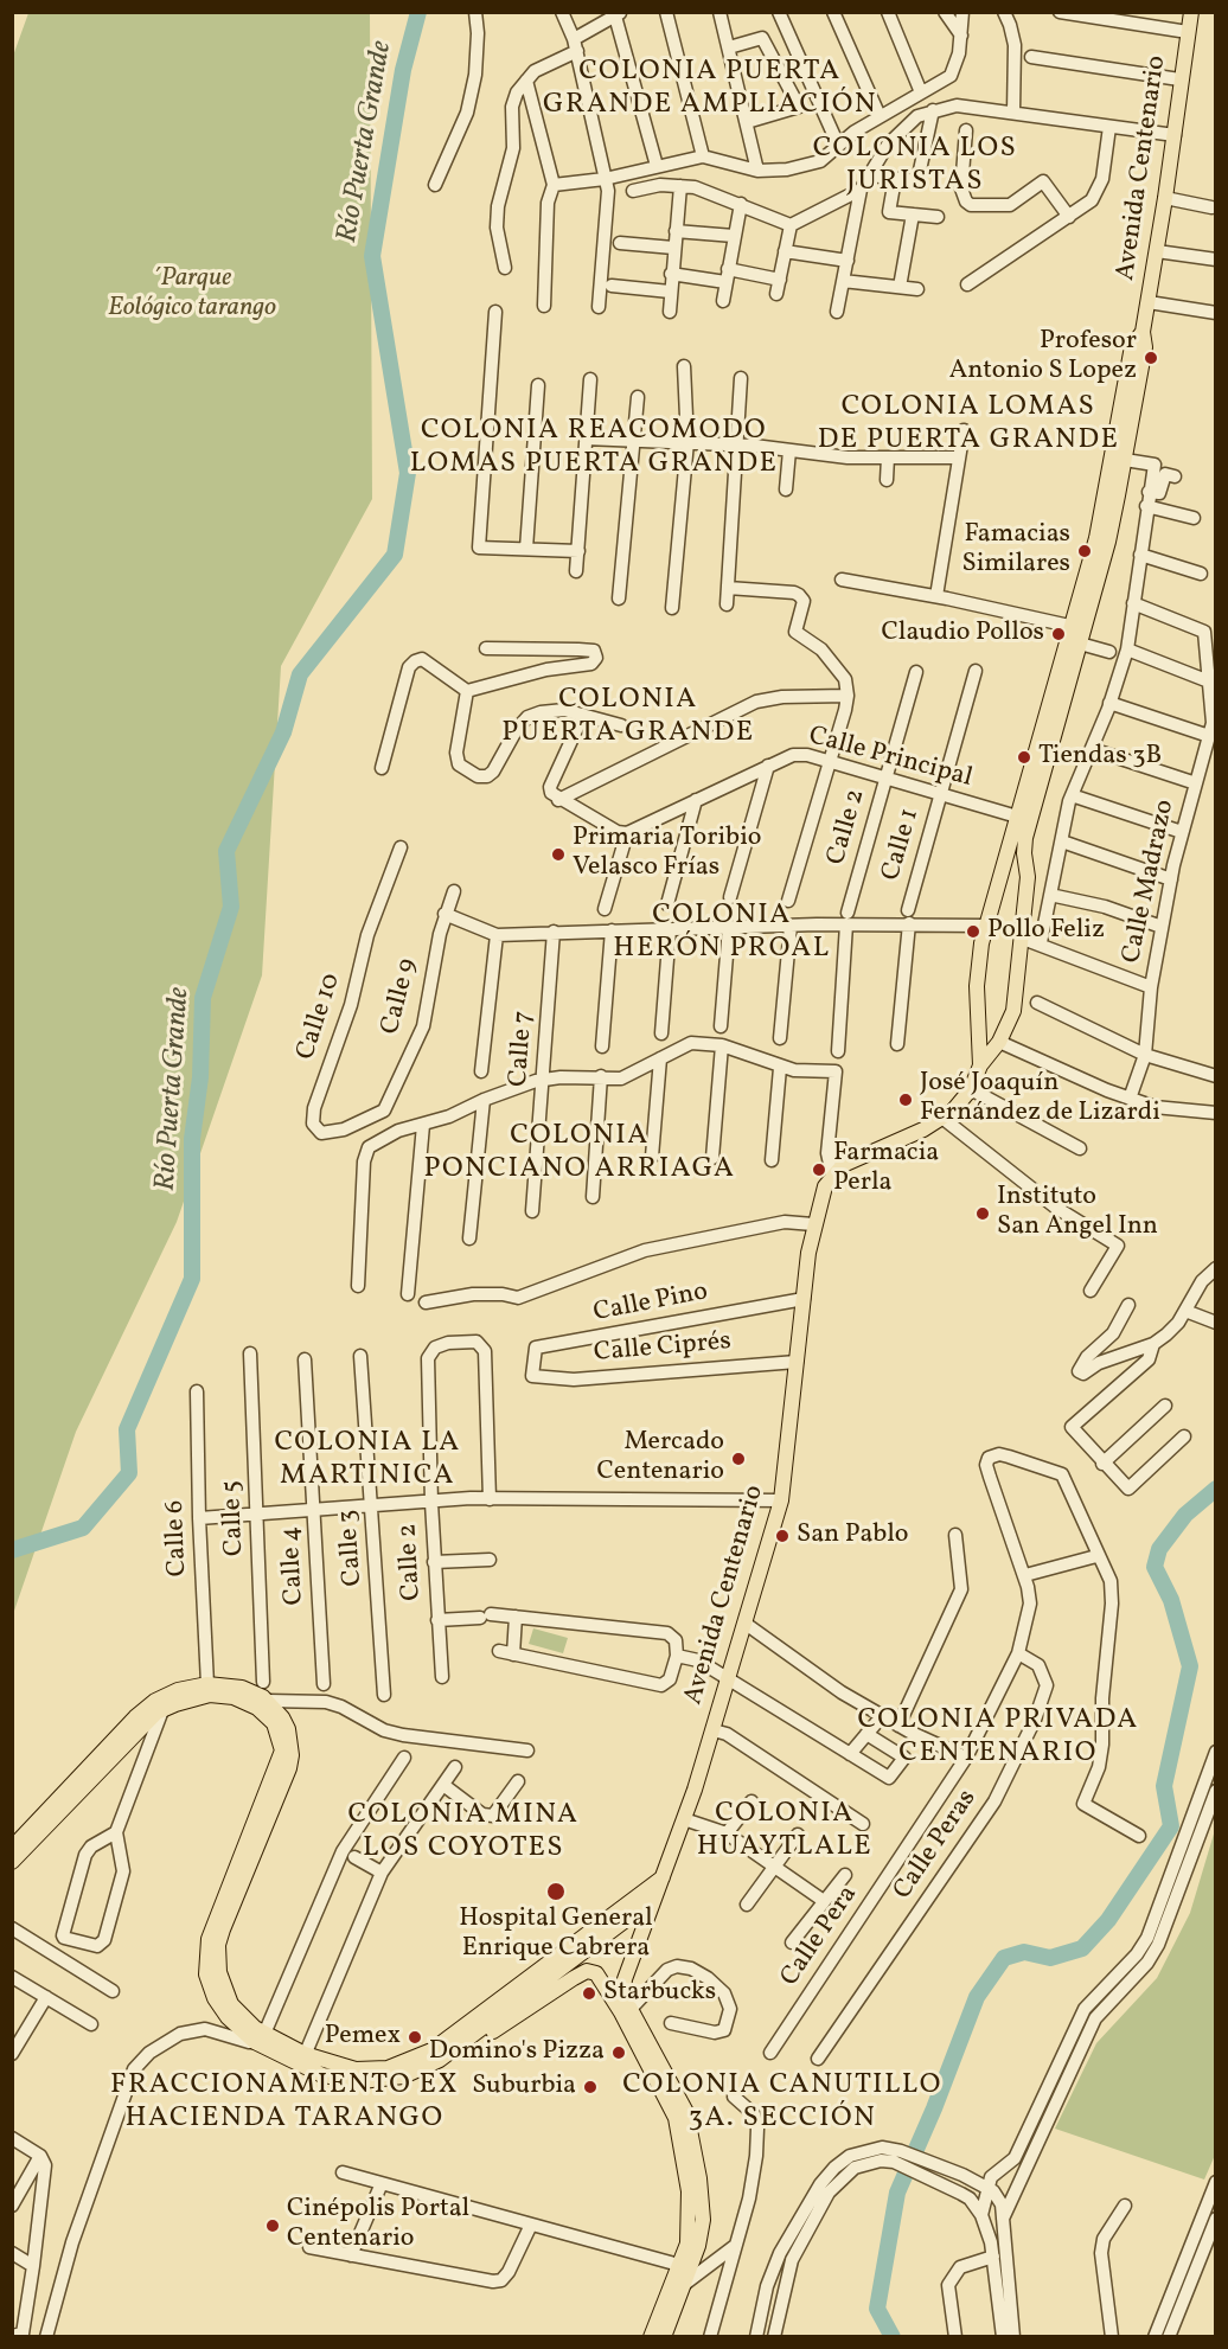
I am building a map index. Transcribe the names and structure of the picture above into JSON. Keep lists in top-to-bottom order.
{
  "streets": {
    "main road": ["Avenida Centenario"],
    "street": [
      "Calle Principal",
      "Calle 2",
      "Calle 1",
      "Calle Madrazo",
      "Calle 9",
      "Calle 10",
      "Calle 7",
      "Calle Pino",
      "Calle Ciprés",
      "Calle 5",
      "Calle 6",
      "Calle 3",
      "Calle 4",
      "Calle Peras",
      "Calle Pera"
    ]
  },
  "crossings": [
    ["Avenida Centenario", "Calle Principal"],
    ["Avenida Centenario", "Calle Pino"],
    ["Avenida Centenario", "Calle Ciprés"],
    ["Calle Principal", "Calle 2"],
    ["Calle Principal", "Calle 1"],
    ["Calle 9", "Calle 10"],
    ["Calle Pino", "Calle Ciprés"],
    ["Calle Peras", "Calle Pera"]
  ],
  "districts": [
    "COLONIA PUERTA GRANDE AMPLIACIÓN",
    "COLONIA LOS JURISTAS",
    "COLONIA LOMAS DE PUERTA GRANDE",
    "COLONIA REACOMODO LOMAS PUERTA GRANDE",
    "COLONIA PUERTA GRANDE",
    "COLONIA HERÓN PROAL",
    "COLONIA PONCIANO ARRIAGA",
    "COLONIA LA MARTINICA",
    "COLONIA PRIVADA CENTENARIO",
    "COLONIA HUAYTLALE",
    "COLONIA MINA LOS COYOTES",
    "FRACCIONAMIENTO EX HACIENDA TARANGO",
    "COLONIA CANUTILLO 3A. SECCIÓN"
  ],
  "water": ["Río Puerta Grande"],
  "parks": ["´Parque Eológico tarango"],
  "places": [
    "Profesor Antonio S Lopez",
    "Famacias Similares",
    "Claudio Pollos",
    "Tiendas 3B",
    "Primaria Toribio Velasco Frías",
    "Pollo Feliz",
    "José Joaquín Fernández de Lizardi",
    "Farmacia Perla",
    "Instituto San Angel Inn",
    "Mercado Centenario",
    "San Pablo",
    "Hospital General Enrique Cabrera",
    "Starbucks",
    "Pemex",
    "Domino's Pizza",
    "Suburbia",
    "Cinépolis Portal Centenario"
  ]
}
